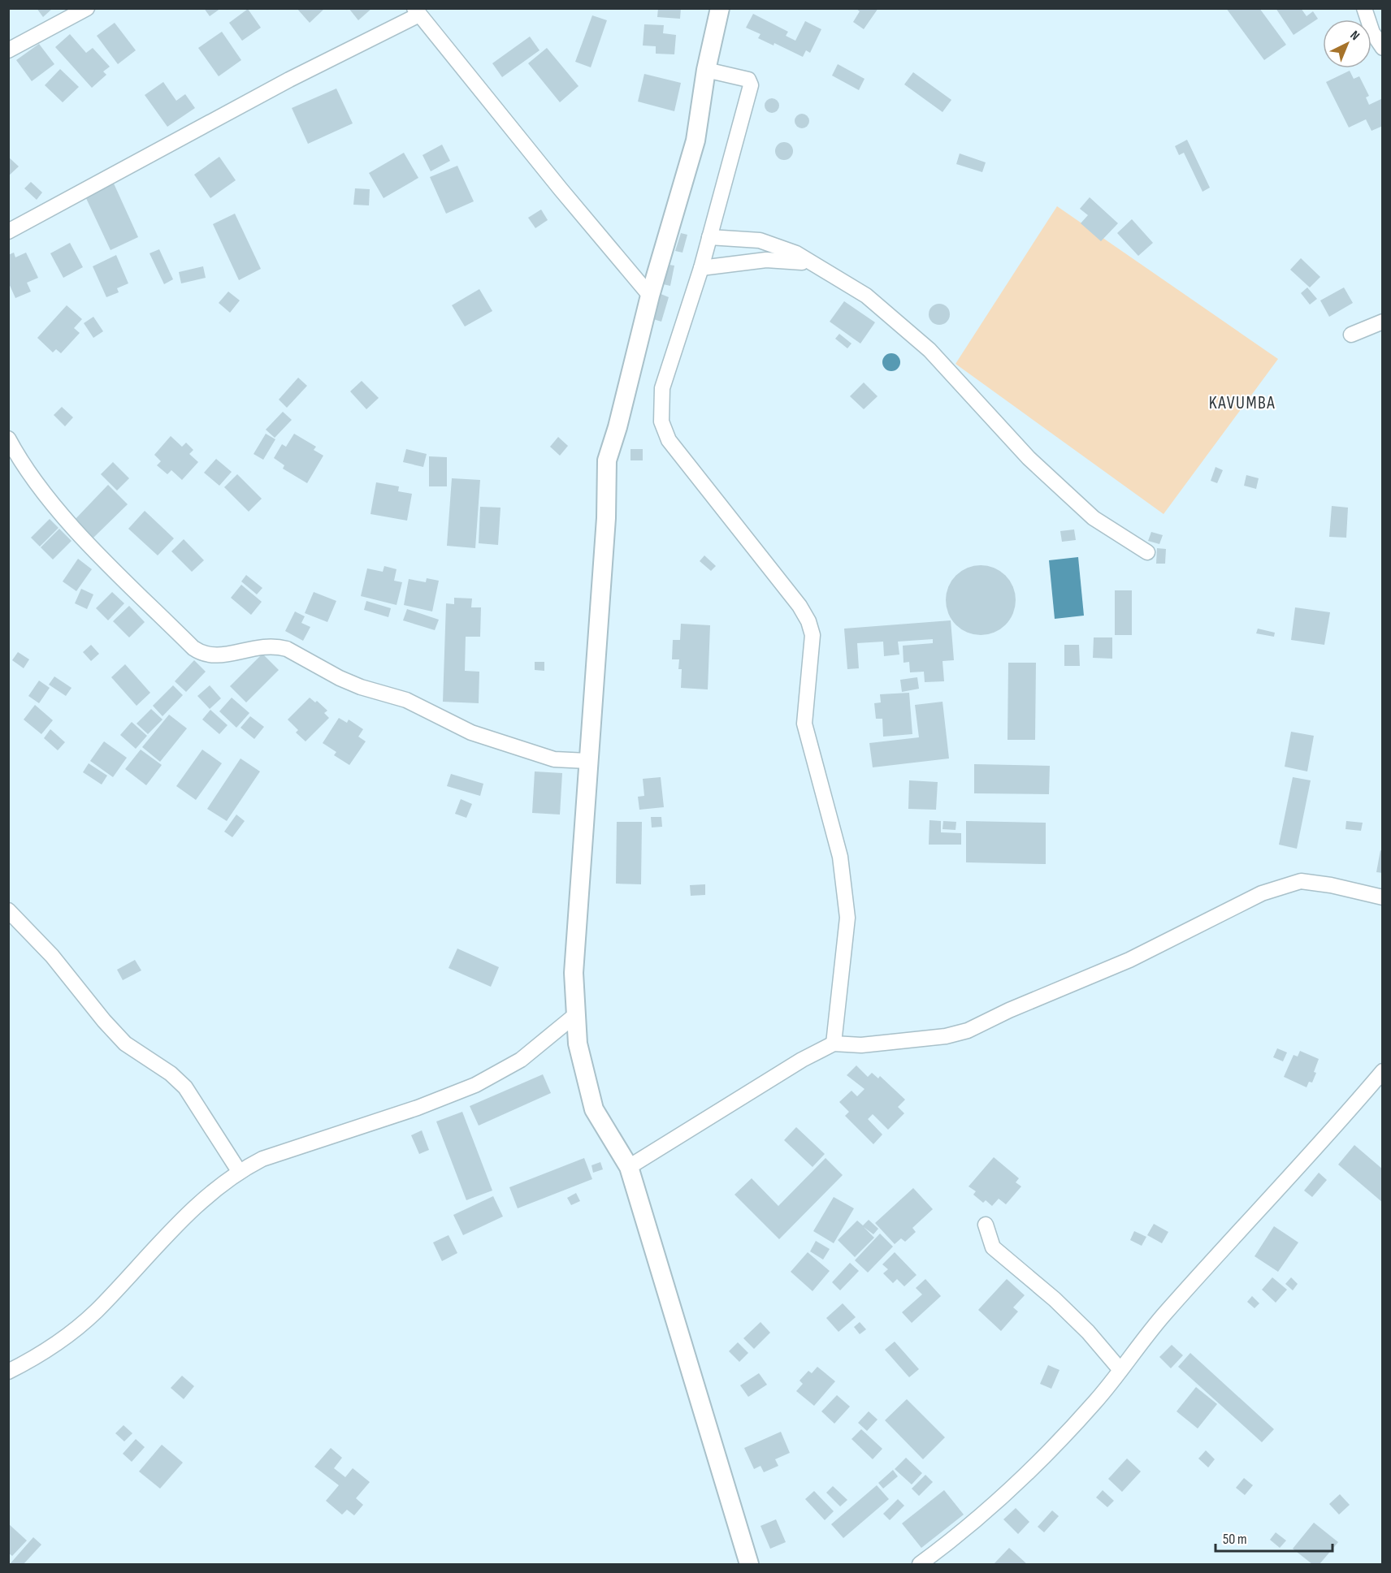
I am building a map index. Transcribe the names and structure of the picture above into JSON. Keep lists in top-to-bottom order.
{
  "districts": ["KAVUMBA"],
  "scale_bar": "50 m",
  "north": "top right"
}
